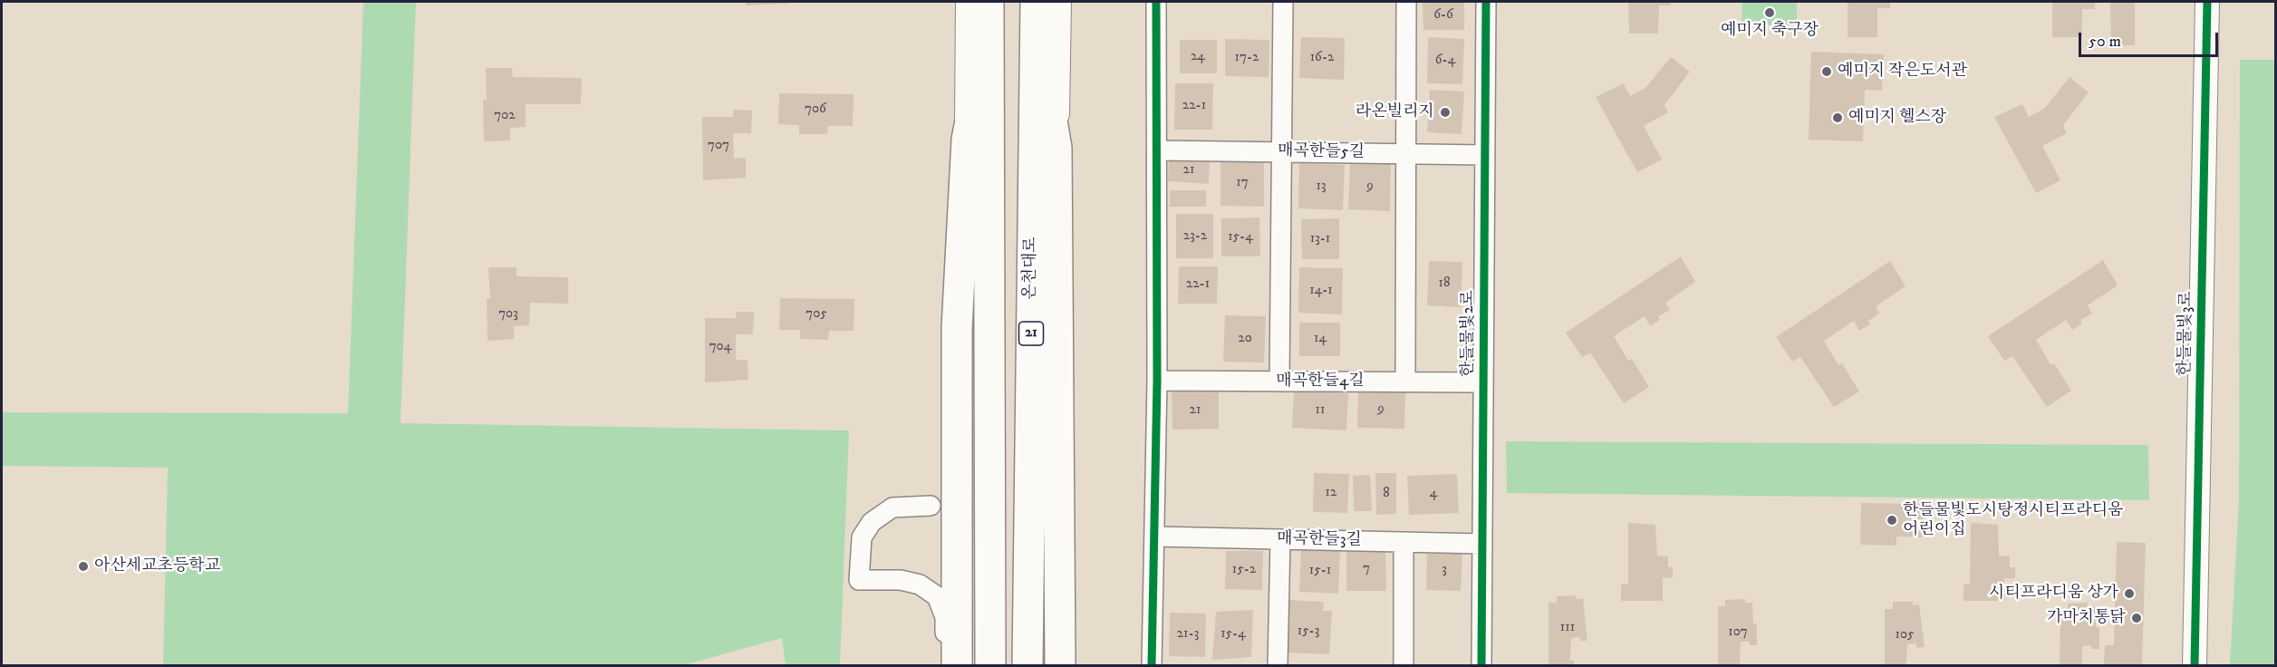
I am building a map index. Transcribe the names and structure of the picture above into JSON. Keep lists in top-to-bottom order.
{
  "streets": {
    "highway": ["온천대로", "21"],
    "street": [
      "매곡한들5길",
      "한들물빛2로",
      "한들물빛3로",
      "매곡한들4길",
      "매곡한들3길"
    ]
  },
  "crossings": [
    ["매곡한들5길", "한들물빛2로"],
    ["한들물빛2로", "매곡한들4길"],
    ["한들물빛2로", "매곡한들3길"]
  ],
  "places": [
    "예미지 축구장",
    "예미지 작은도서관",
    "라온빌리지",
    "예미지 헬스장",
    "한들물빛도시탕정시티프라디움 어린이집",
    "아산세교초등학교",
    "시티프라디움 상가",
    "가마치통닭"
  ],
  "house_numbers": [
    "6-6",
    "24",
    "17-2",
    "16-2",
    "6-4",
    "22-1",
    "706",
    "702",
    "707",
    "21",
    "17",
    "13",
    "9",
    "23-2",
    "15-4",
    "13-1",
    "18",
    "22-1",
    "14-1",
    "703",
    "705",
    "20",
    "14",
    "704",
    "9",
    "21",
    "11",
    "12",
    "8",
    "4",
    "7",
    "15-2",
    "3",
    "15-1",
    "111",
    "15-3",
    "107",
    "21-3",
    "15-4",
    "105"
  ],
  "scale_bar": "50 m"
}
